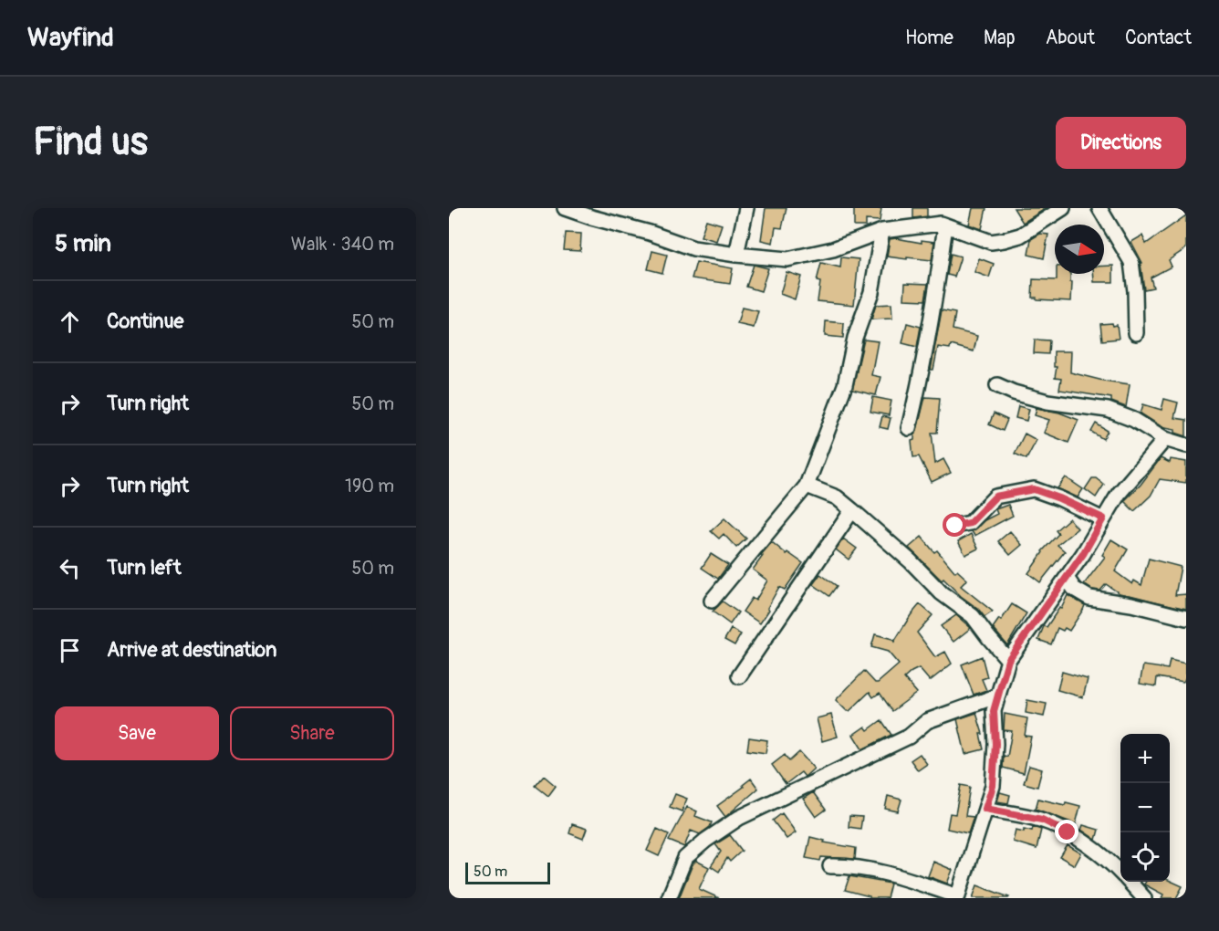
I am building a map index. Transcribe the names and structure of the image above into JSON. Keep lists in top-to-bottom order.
{
  "scale_bar": "50 m",
  "north": "right",
  "page": {
    "header": "Wayfind",
    "nav": [
      "Home",
      "Map",
      "About",
      "Contact"
    ],
    "buttons": [
      "Directions",
      ["Save", "Share"]
    ],
    "title": "Find us",
    "heading": ["5 min", "Walk · 340 m"],
    "list": [
      ["Continue", "50 m"],
      ["Turn right", "50 m"],
      ["Turn right", "190 m"],
      ["Turn left", "50 m"],
      "Arrive at destination"
    ],
    "map_buttons": ["+", "−"],
    "scale": "50 m"
  }
}
